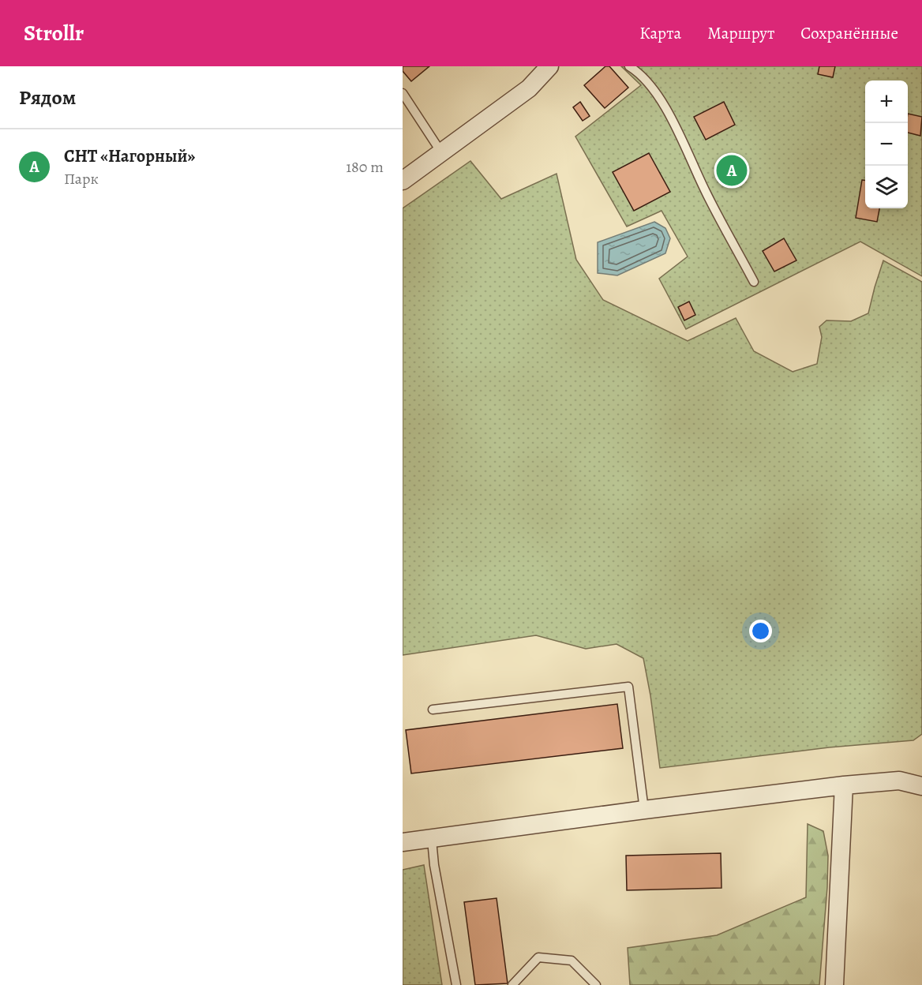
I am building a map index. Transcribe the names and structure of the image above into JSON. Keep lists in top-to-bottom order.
{
  "page": {
    "header": "Strollr",
    "nav": ["Карта", "Маршрут", "Сохранённые"],
    "heading": "Рядом",
    "map_buttons": ["+", "−"],
    "list": [
      {
        "mark": "A",
        "name": "СНТ «Нагорный»",
        "note": "Парк",
        "value": "180 m"
      }
    ],
    "pins": "A"
  }
}
